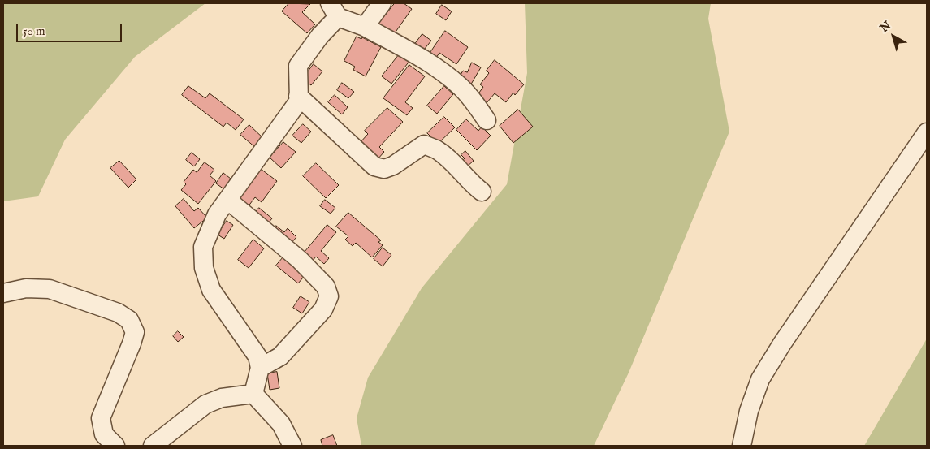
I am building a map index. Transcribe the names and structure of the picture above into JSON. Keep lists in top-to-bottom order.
{
  "scale_bar": "50 m",
  "north": "top left"
}
